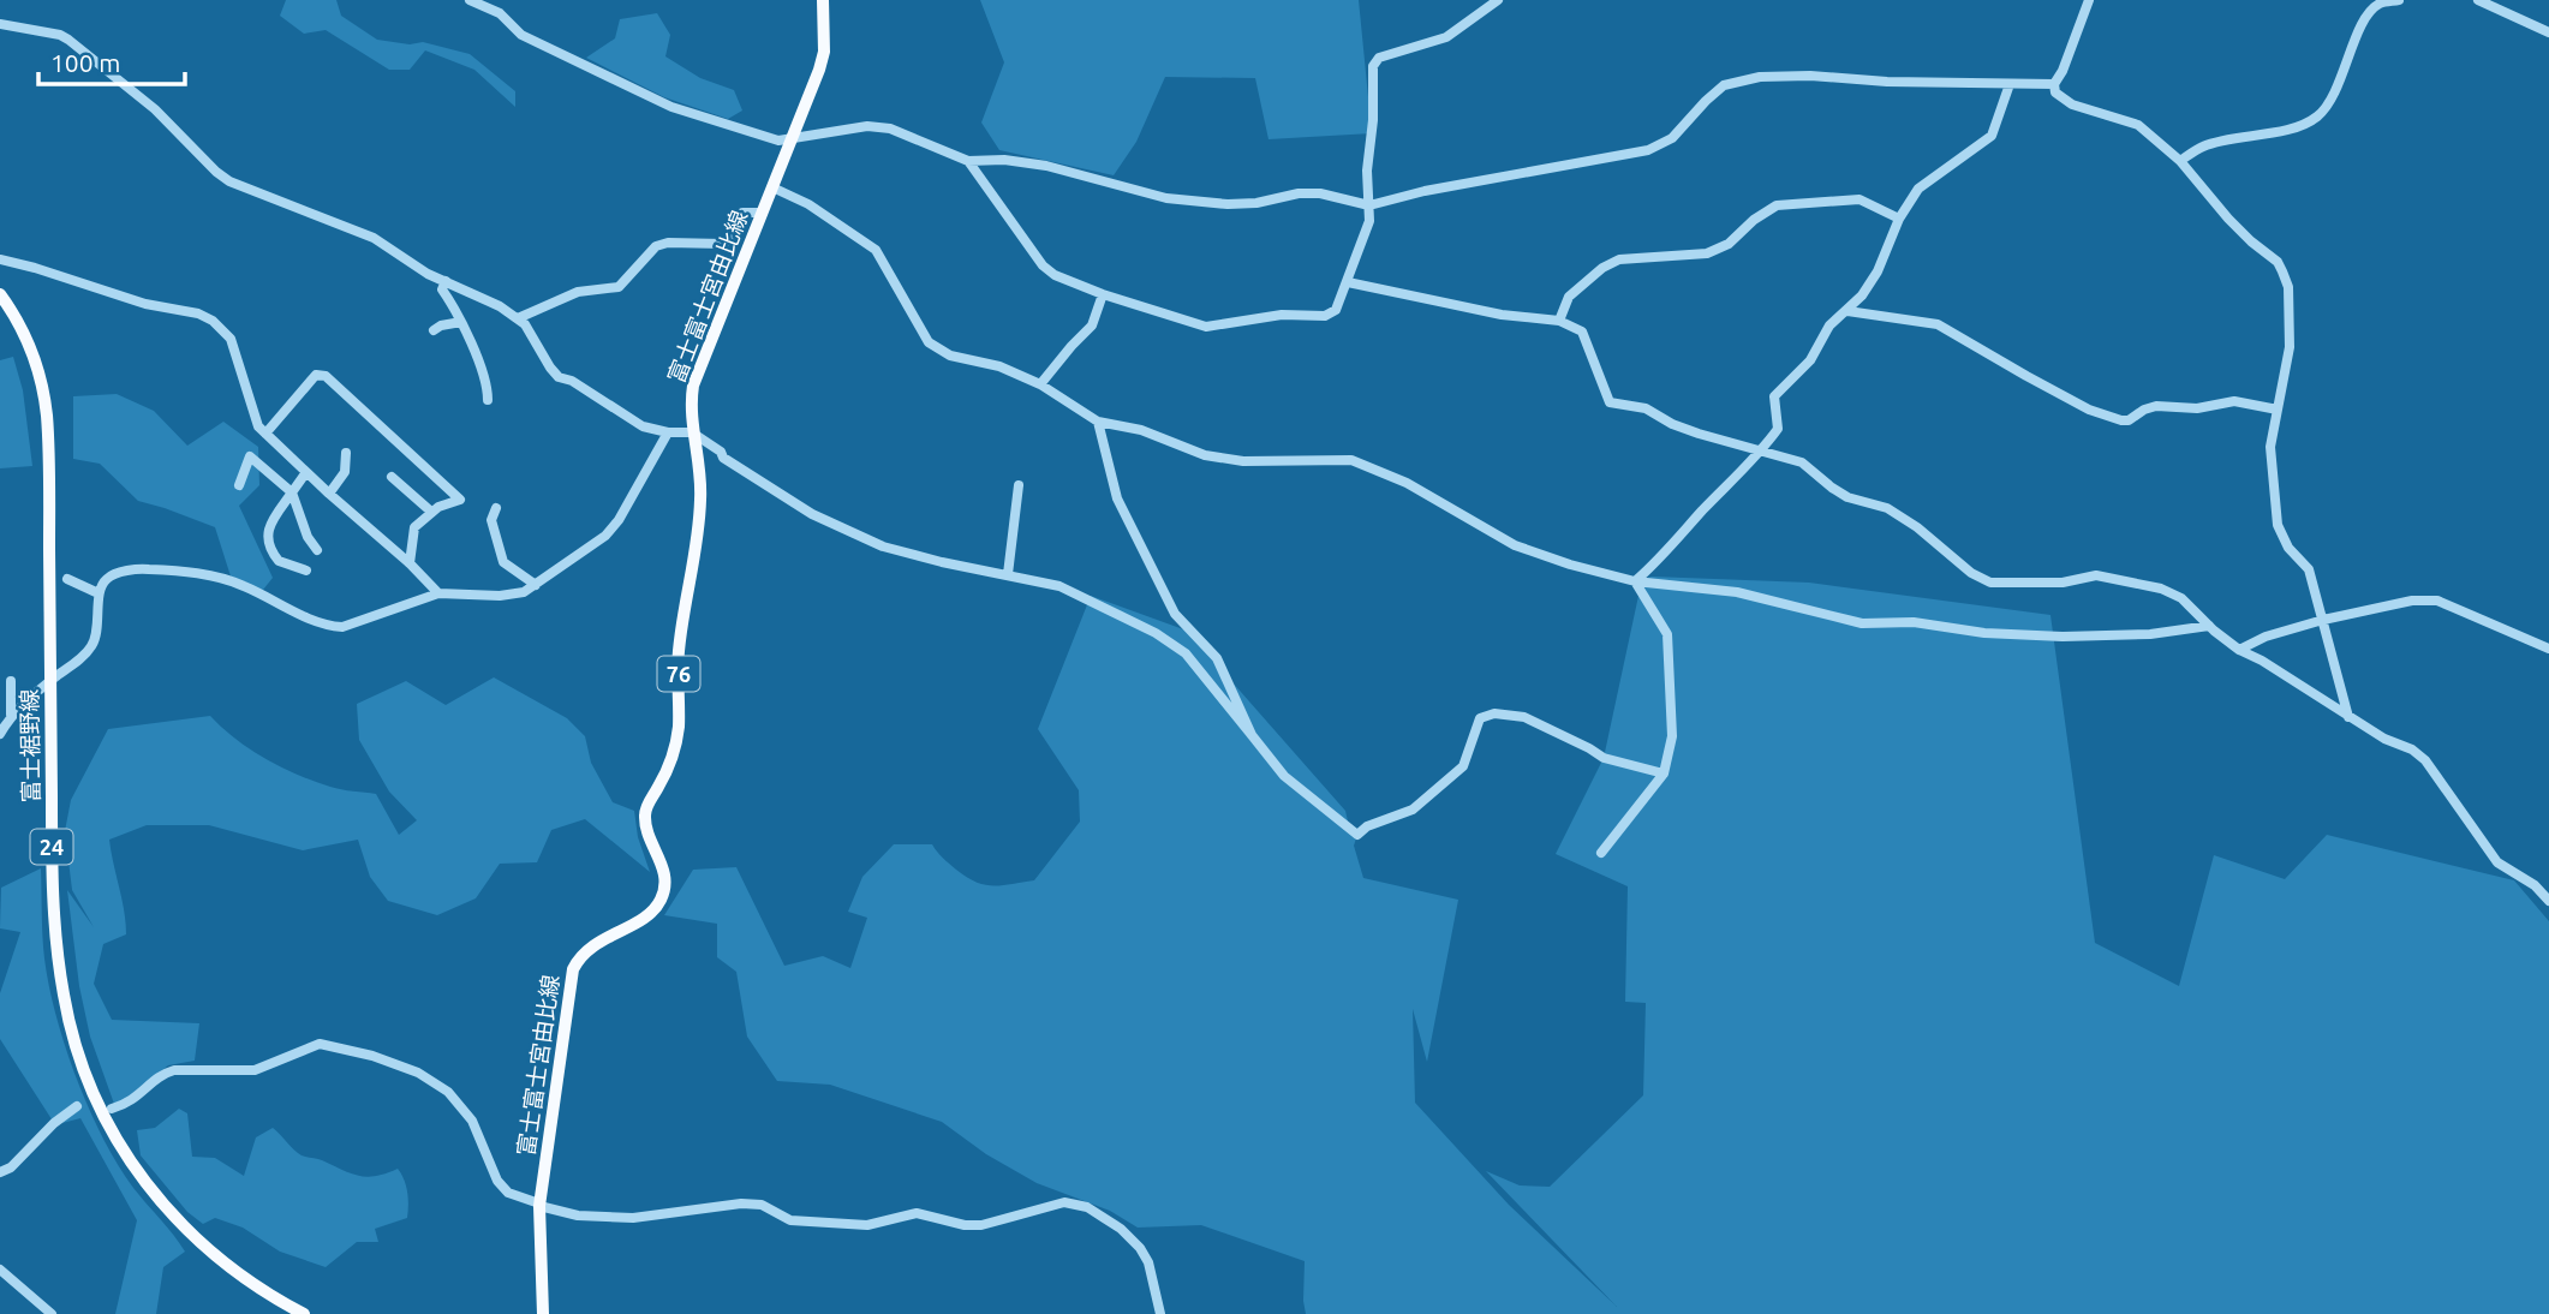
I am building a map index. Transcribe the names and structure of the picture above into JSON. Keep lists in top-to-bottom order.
{
  "streets": {
    "main road": [
      "富士富士宮由比線",
      "76",
      "富士裾野線",
      "24"
    ]
  },
  "scale_bar": "100 m"
}
